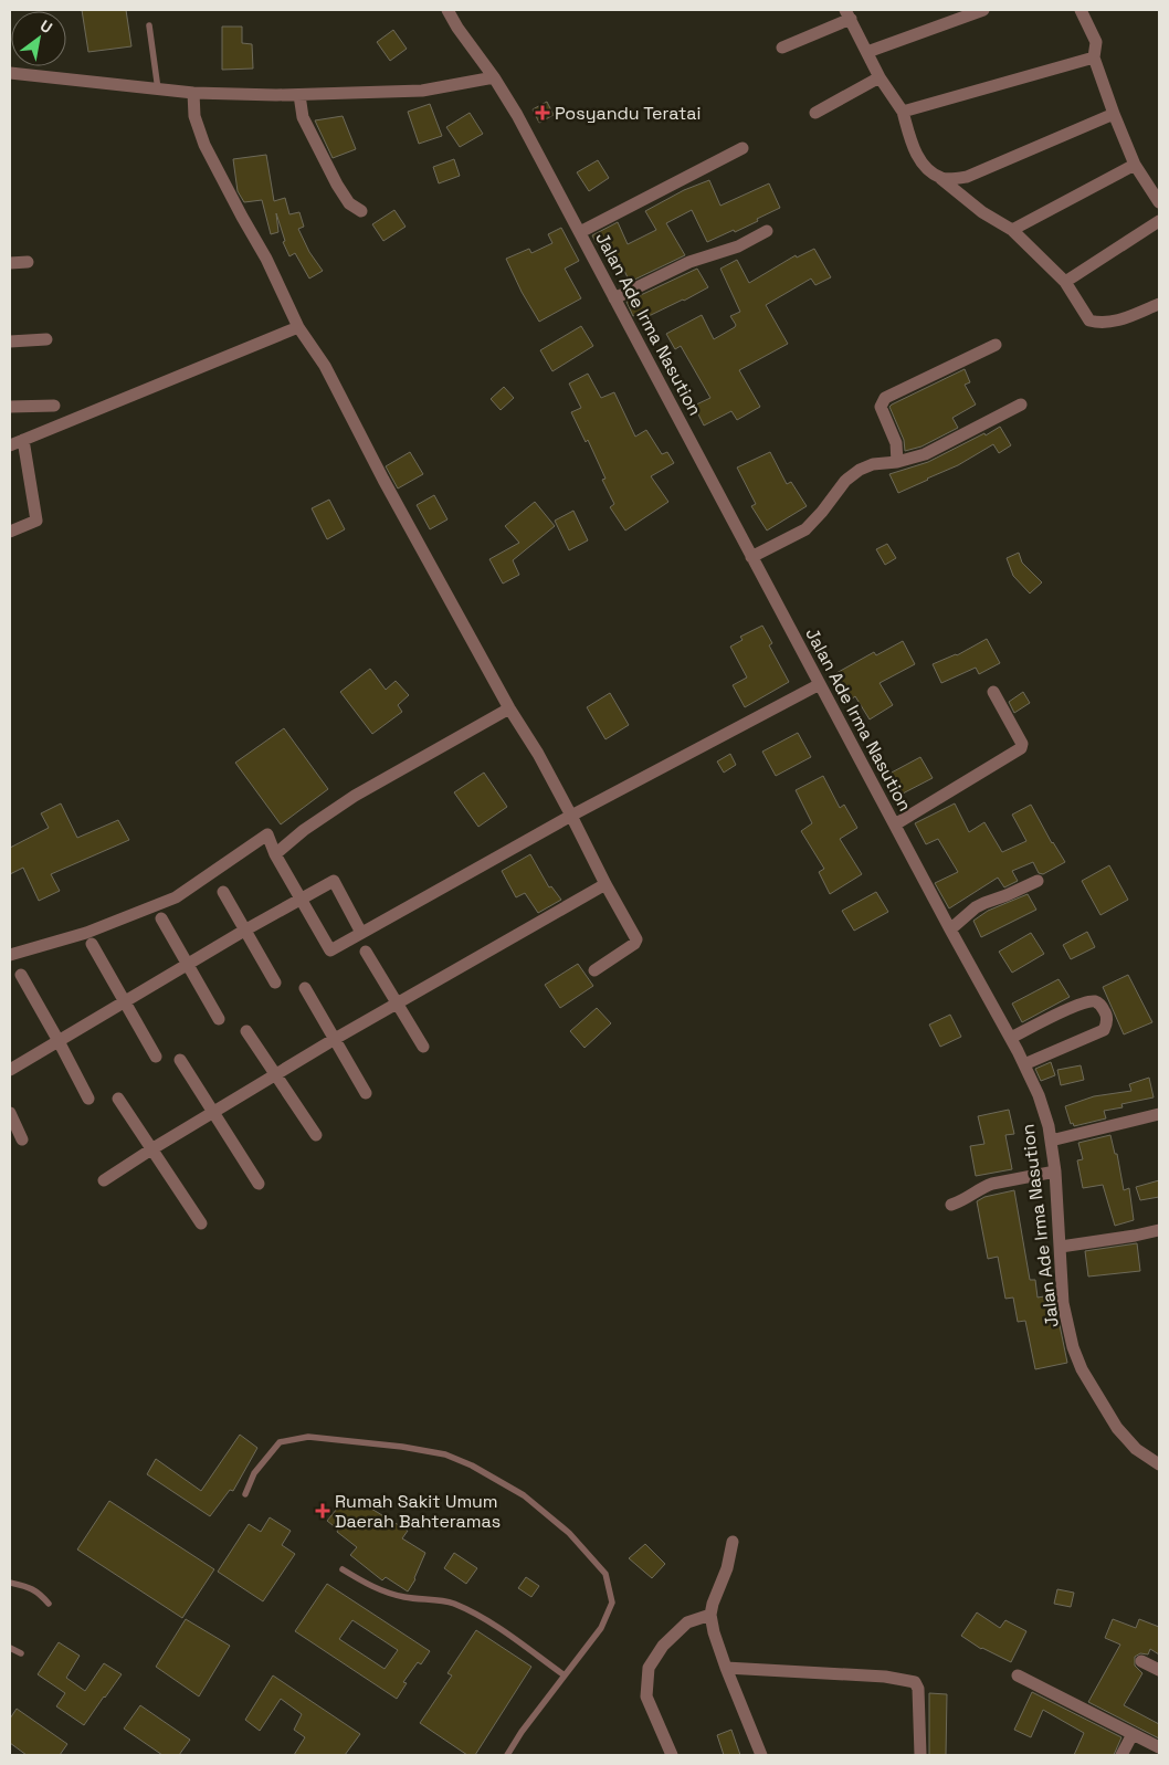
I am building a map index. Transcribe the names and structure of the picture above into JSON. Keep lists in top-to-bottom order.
{
  "streets": {
    "street": ["Jalan Ade Irma Nasution"]
  },
  "places": {
    "health": ["Posyandu Teratai", "Rumah Sakit Umum Daerah Bahteramas"]
  },
  "north": "top right"
}
